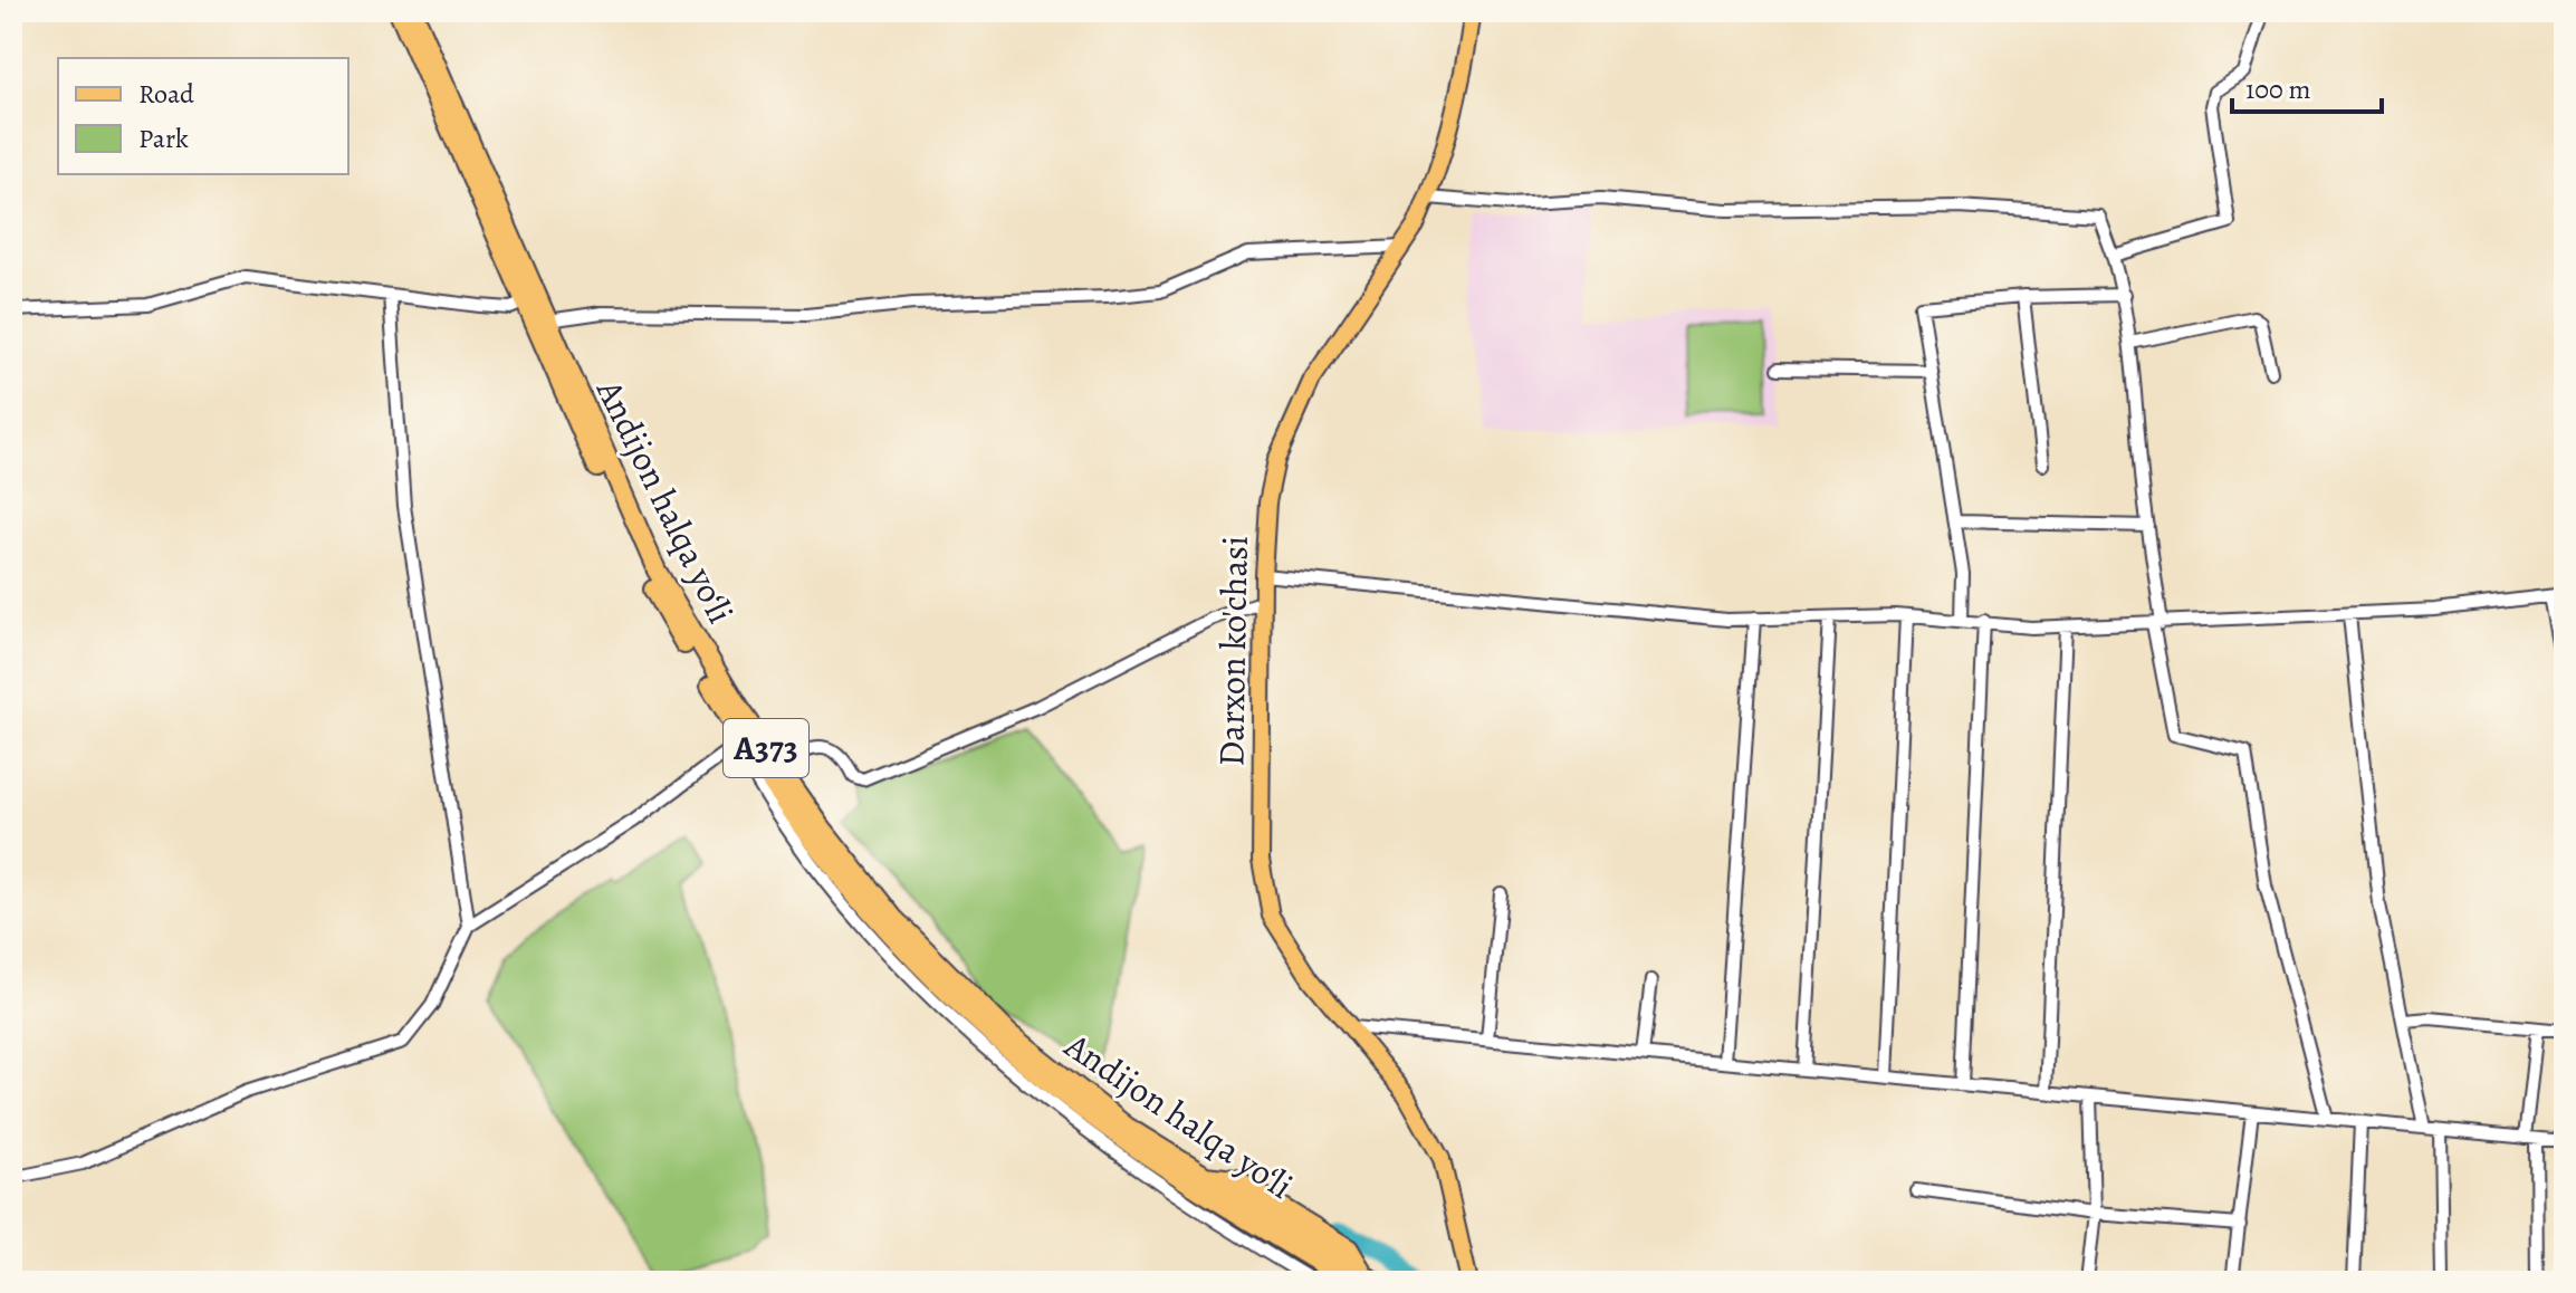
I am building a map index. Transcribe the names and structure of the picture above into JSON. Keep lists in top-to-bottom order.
{
  "streets": {
    "highway": ["Andijon halqa yo‘li", "A373"],
    "main road": ["Darxon ko'chasi"]
  },
  "legend": ["Road", "Park"],
  "scale_bar": "100 m"
}
